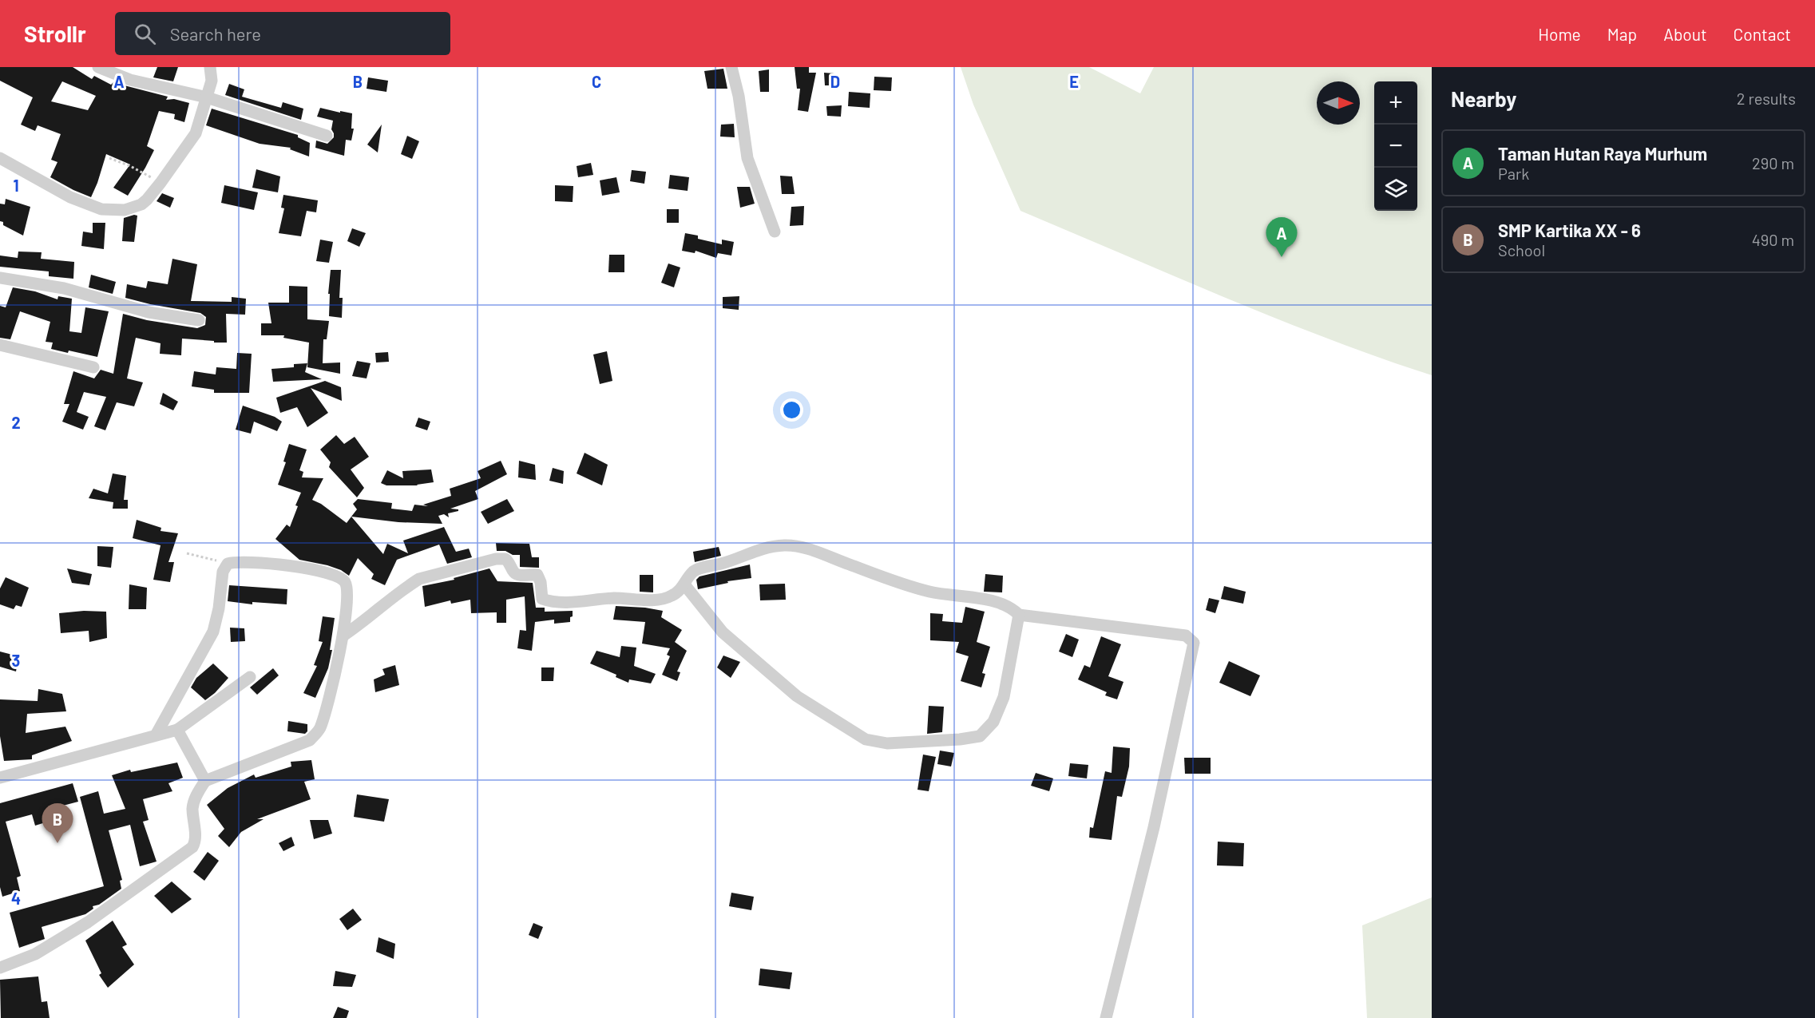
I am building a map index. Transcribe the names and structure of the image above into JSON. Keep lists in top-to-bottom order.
{
  "north": "right",
  "page": {
    "header": "Strollr",
    "search": "Search here",
    "nav": [
      "Home",
      "Map",
      "About",
      "Contact"
    ],
    "heading": ["Nearby", "2 results"],
    "map_buttons": ["+", "−"],
    "list": [
      {
        "mark": "A",
        "name": "Taman Hutan Raya Murhum",
        "note": "Park",
        "value": "290 m"
      },
      {
        "mark": "B",
        "name": "SMP Kartika XX - 6",
        "note": "School",
        "value": "490 m"
      }
    ],
    "pins": ["A", "B"]
  },
  "grid": {
    "columns": [
      "A",
      "B",
      "C",
      "D",
      "E"
    ],
    "rows": [
      "1",
      "2",
      "3",
      "4"
    ]
  }
}
